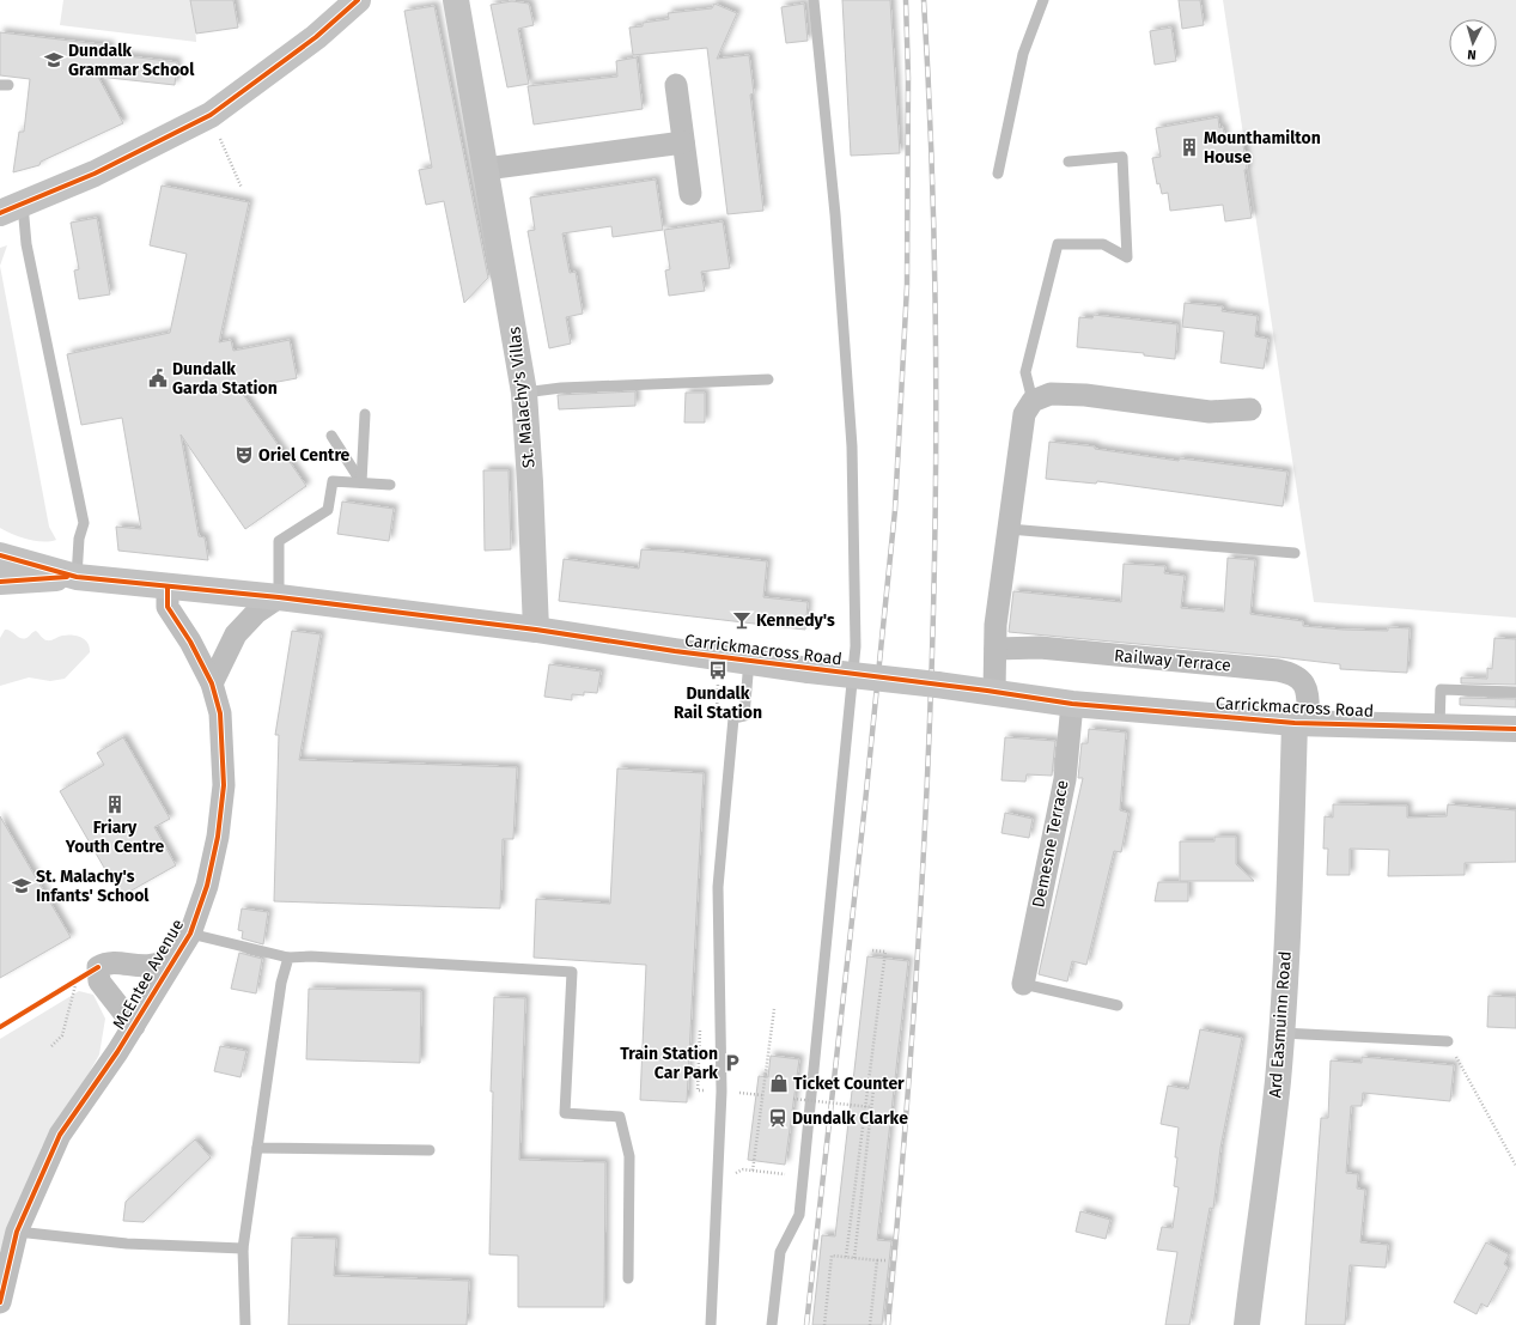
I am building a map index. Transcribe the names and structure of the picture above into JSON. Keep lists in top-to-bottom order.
{
  "streets": {
    "main road": ["St. Malachy's Villas", "Carrickmacross Road", "Ard Easmuinn Road"],
    "street": ["Railway Terrace", "Demesne Terrace", "McEntee Avenue"]
  },
  "crossings": [
    ["St. Malachy's Villas", "Carrickmacross Road"],
    ["Carrickmacross Road", "Railway Terrace"],
    ["Carrickmacross Road", "Demesne Terrace"],
    ["Carrickmacross Road", "McEntee Avenue"],
    ["Carrickmacross Road", "Ard Easmuinn Road"],
    ["Railway Terrace", "Ard Easmuinn Road"]
  ],
  "places": {
    "school or university": ["Dundalk Grammar School", "St. Malachy's Infants' School"],
    "building": ["Mounthamilton House", "Friary Youth Centre"],
    "public building": ["Dundalk Garda Station"],
    "theatre": ["Oriel Centre"],
    "bar": ["Kennedy's"],
    "bus stop": ["Dundalk Rail Station"],
    "parking": ["Train Station Car Park"],
    "shop": ["Ticket Counter"],
    "station": ["Dundalk Clarke"]
  },
  "north": "bottom"
}
